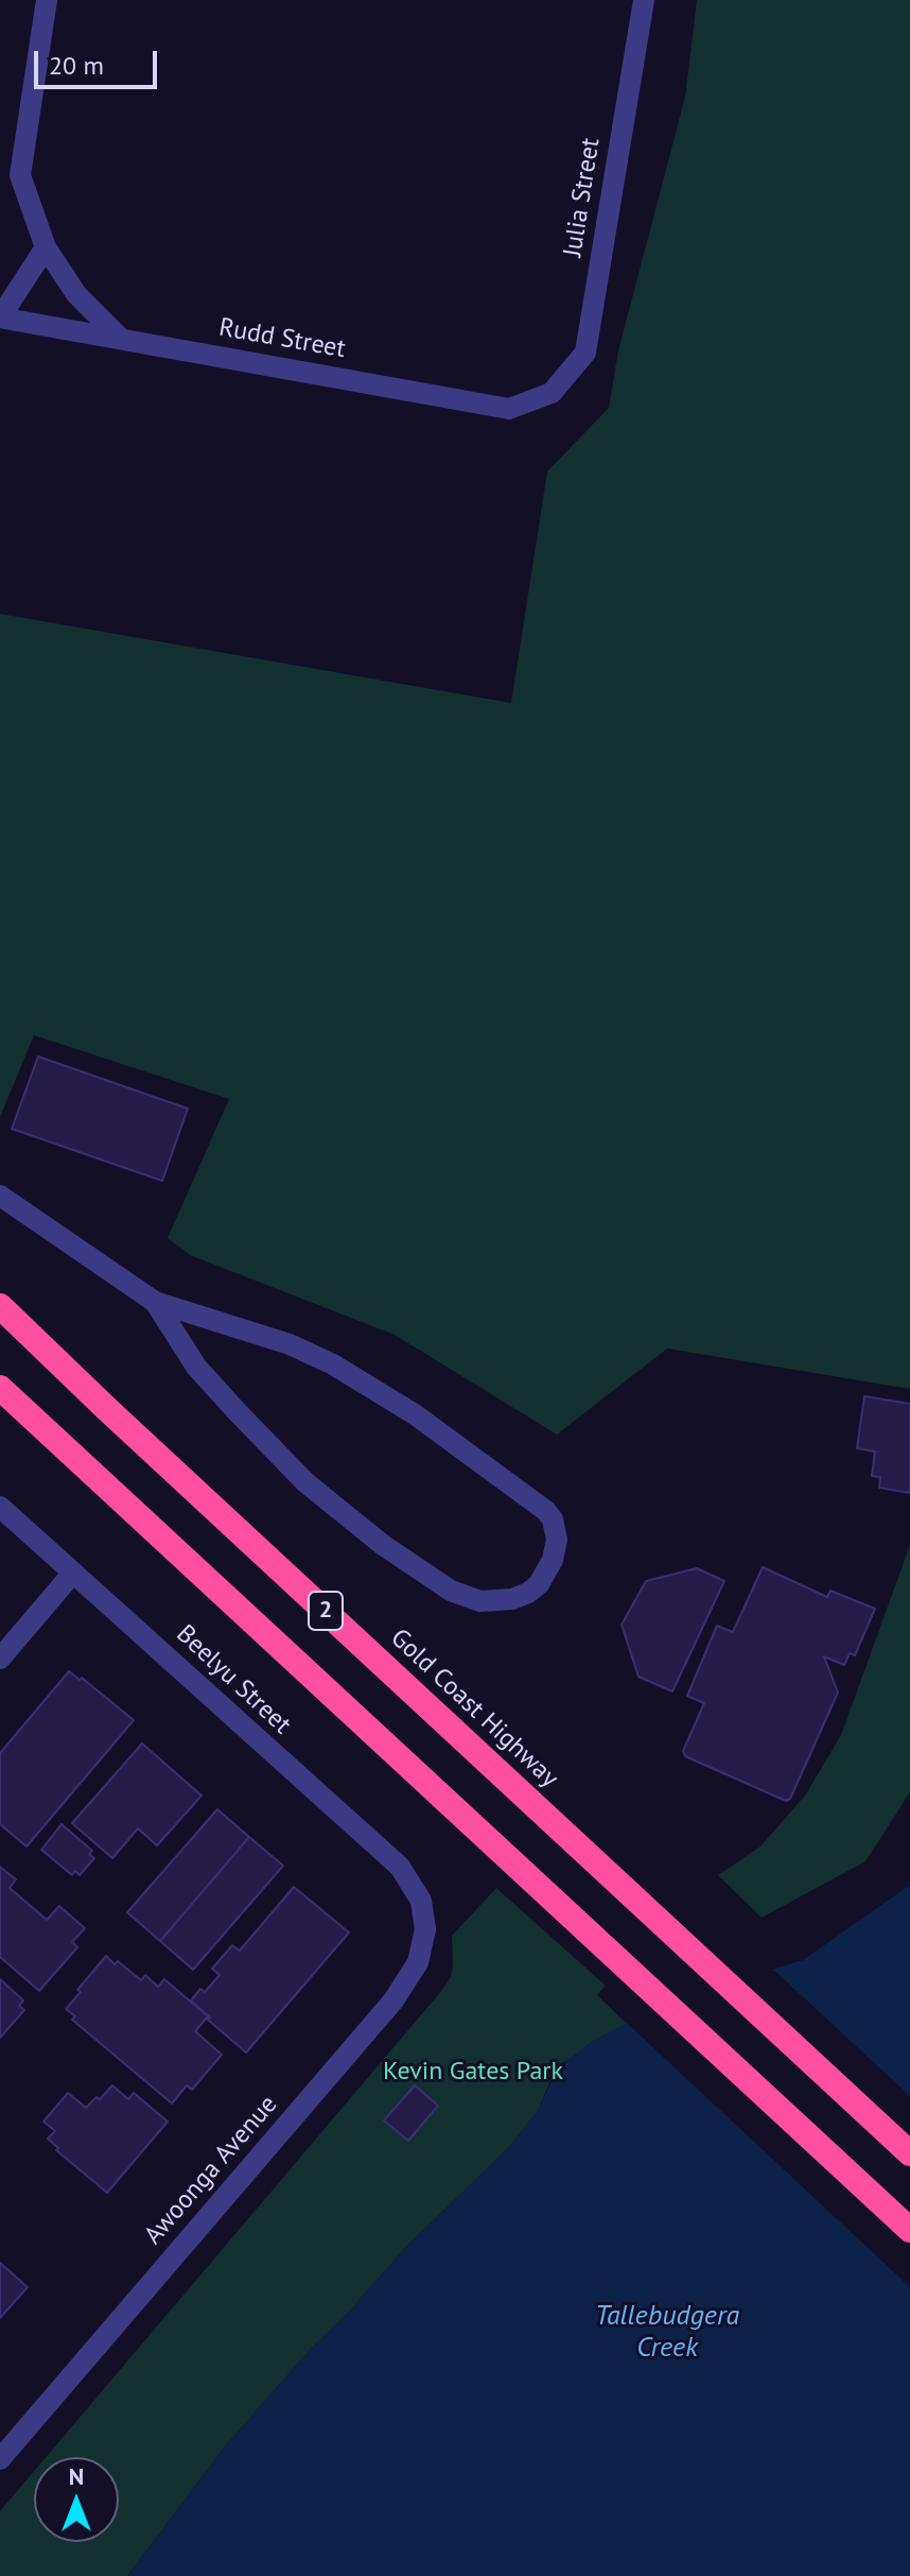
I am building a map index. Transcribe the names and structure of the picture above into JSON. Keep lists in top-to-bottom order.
{
  "streets": {
    "highway": ["2", "Gold Coast Highway"],
    "street": [
      "Julia Street",
      "Rudd Street",
      "Beelyu Street",
      "Awoonga Avenue"
    ]
  },
  "crossings": [
    ["Julia Street", "Rudd Street"],
    ["Beelyu Street", "Awoonga Avenue"]
  ],
  "water": ["Tallebudgera Creek"],
  "parks": ["Kevin Gates Park"],
  "scale_bar": "20 m",
  "north": "top"
}
